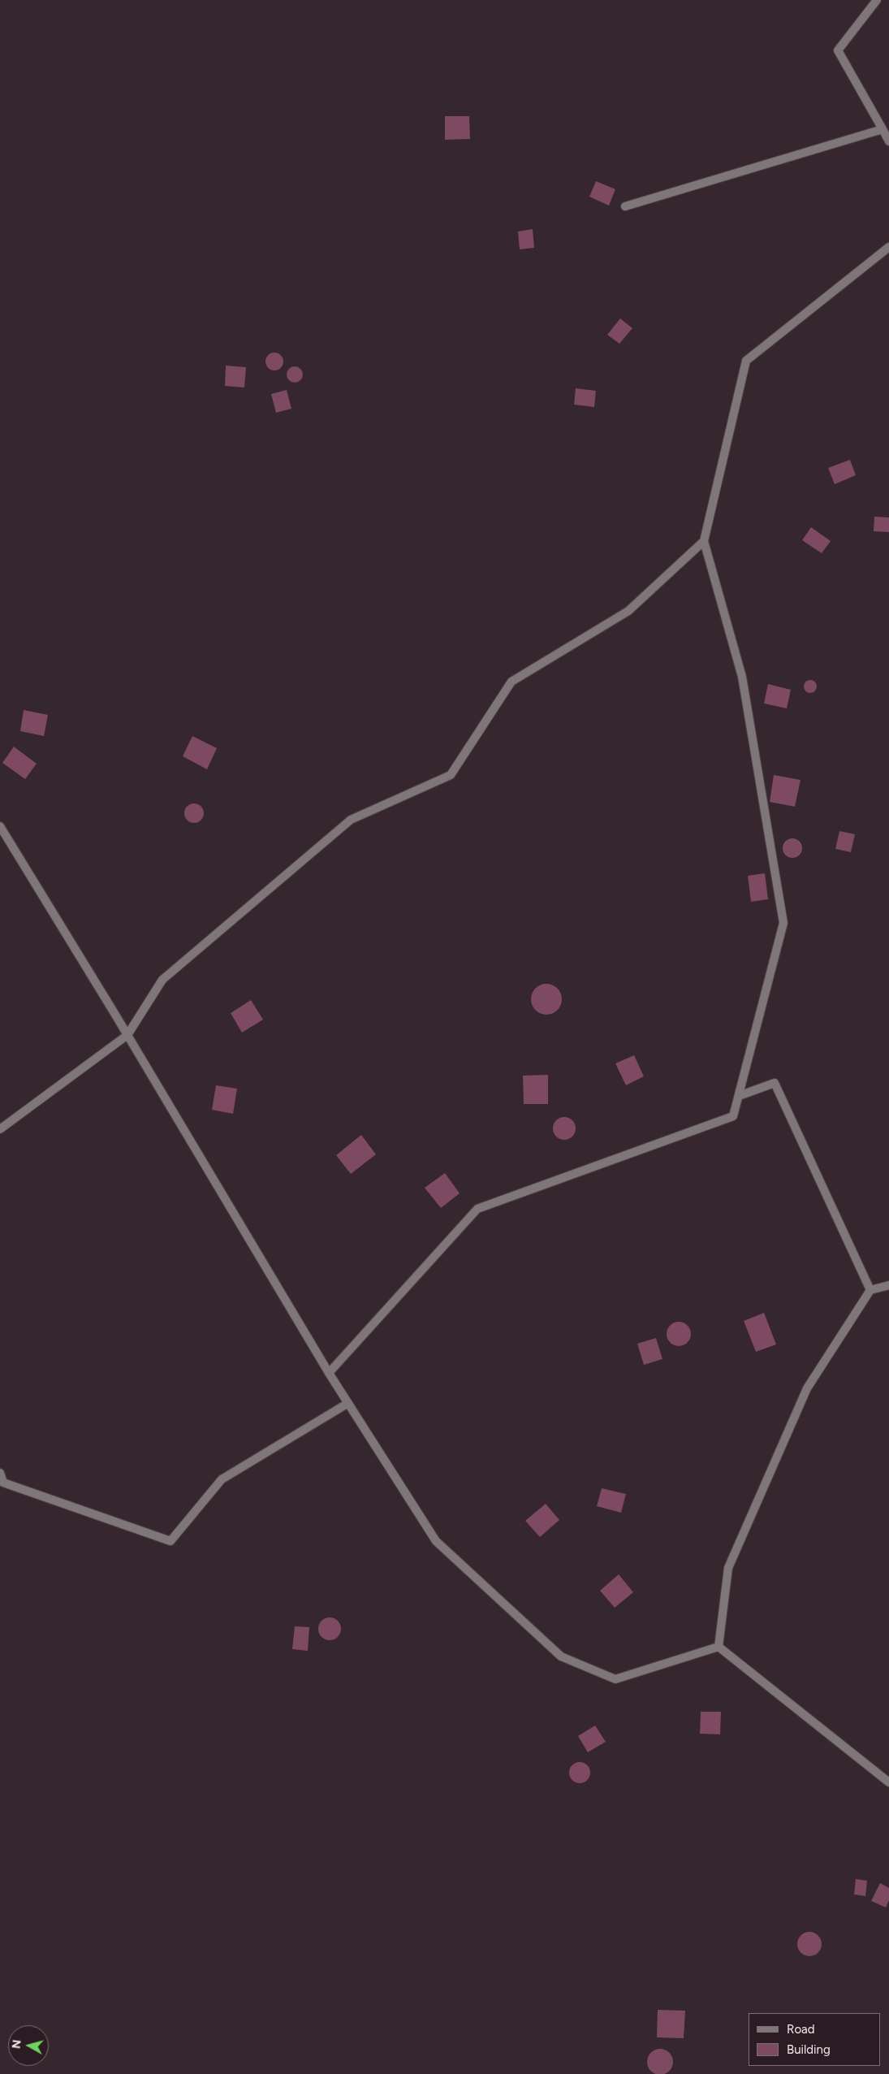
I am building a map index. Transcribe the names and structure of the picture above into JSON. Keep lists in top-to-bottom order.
{
  "legend": ["Road", "Building"],
  "north": "left"
}
